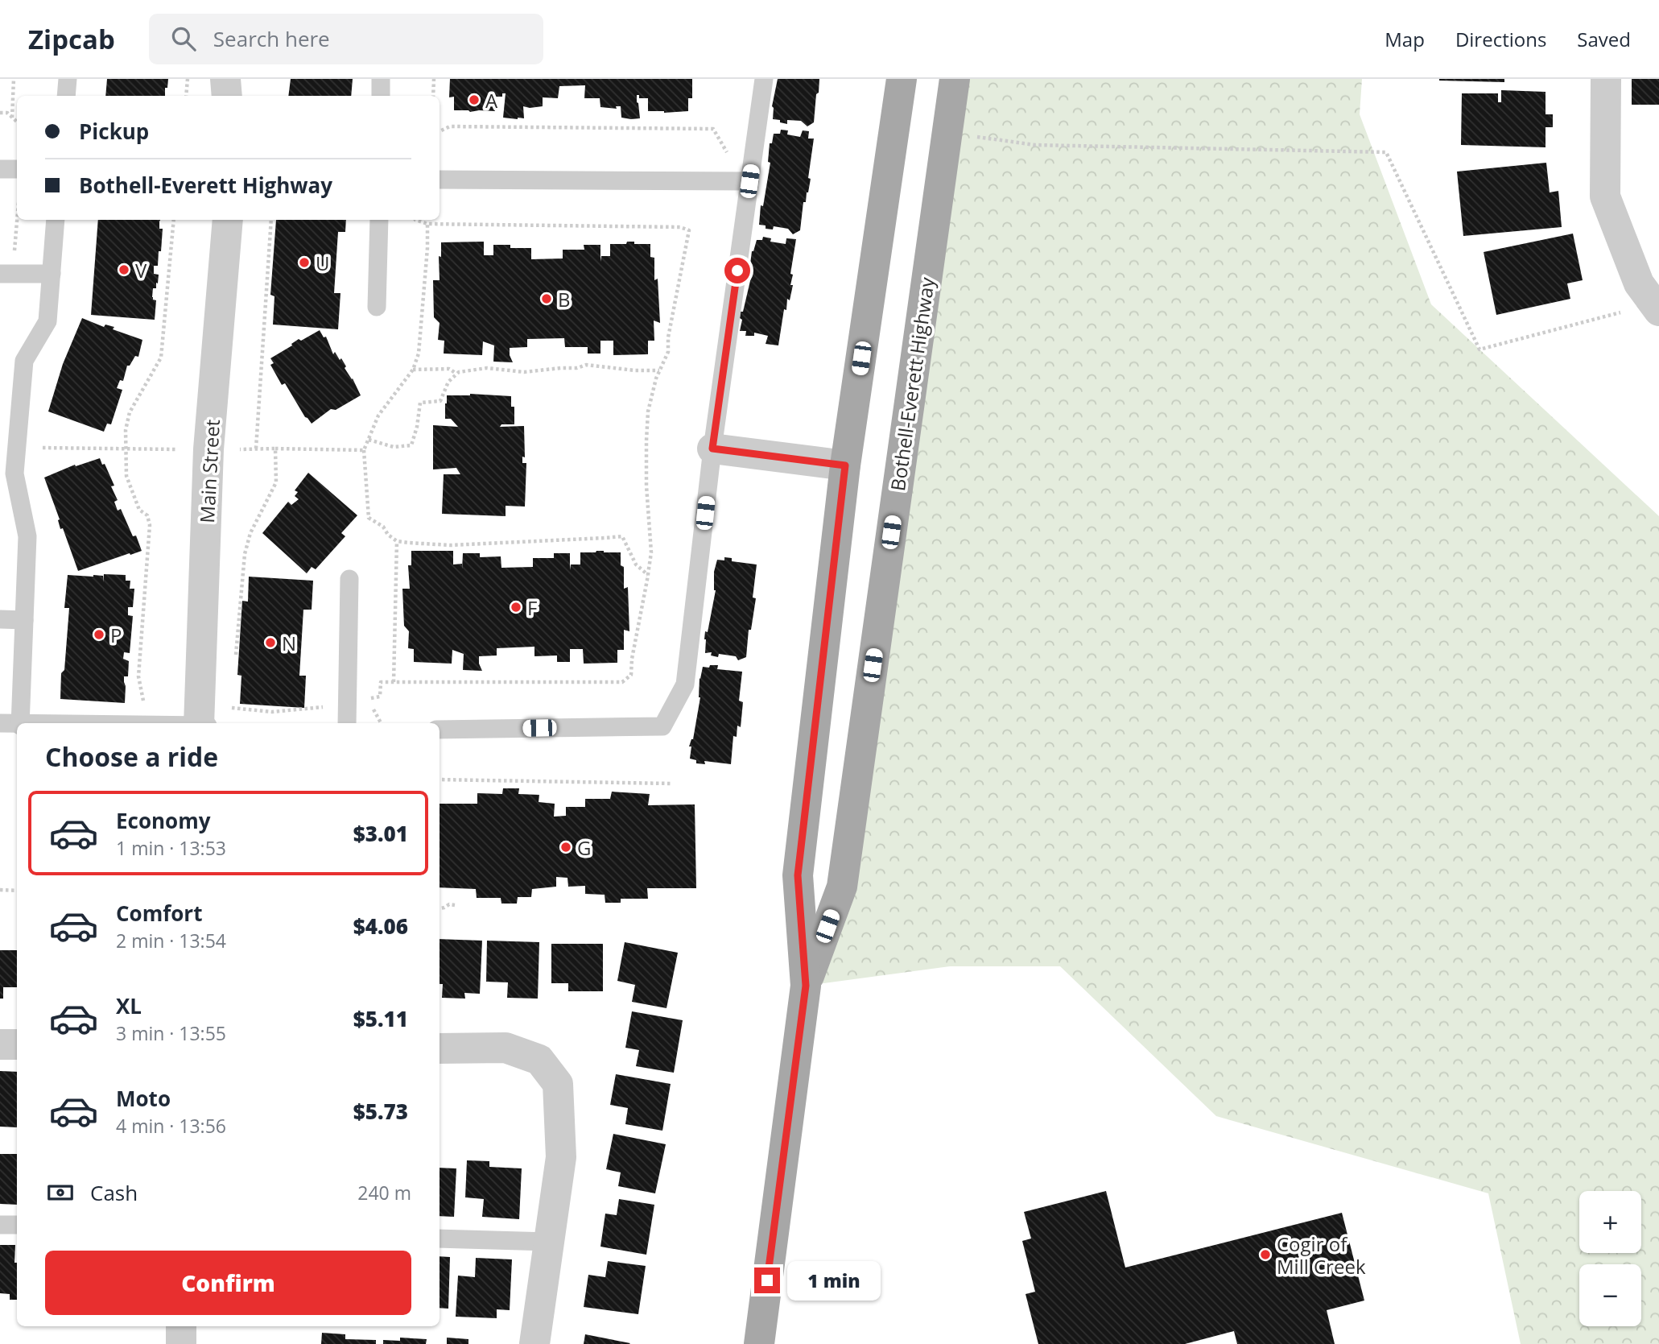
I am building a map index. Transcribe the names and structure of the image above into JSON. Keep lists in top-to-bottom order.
{
  "streets": {
    "main road": ["Bothell-Everett Highway"],
    "street": ["Main Street"]
  },
  "places": [
    "A",
    "U",
    "V",
    "B",
    "F",
    "P",
    "N",
    "G",
    "Cogir of Mill Creek"
  ],
  "page": {
    "header": "Zipcab",
    "search": "Search here",
    "nav": ["Map", "Directions", "Saved"],
    "banner": ["Pickup", "Bothell-Everett Highway"],
    "heading": "Choose a ride",
    "list": [
      {
        "name": "Economy",
        "note": "1 min · 13:53",
        "value": "$3.01"
      },
      {
        "name": "Comfort",
        "note": "2 min · 13:54",
        "value": "$4.06"
      },
      {
        "name": "XL",
        "note": "3 min · 13:55",
        "value": "$5.11"
      },
      {
        "name": "Moto",
        "note": "4 min · 13:56",
        "value": "$5.73"
      }
    ],
    "pay": ["Cash", "240 m"],
    "map_buttons": ["+", "−"],
    "buttons": "Confirm",
    "bubble": "1 min"
  }
}
